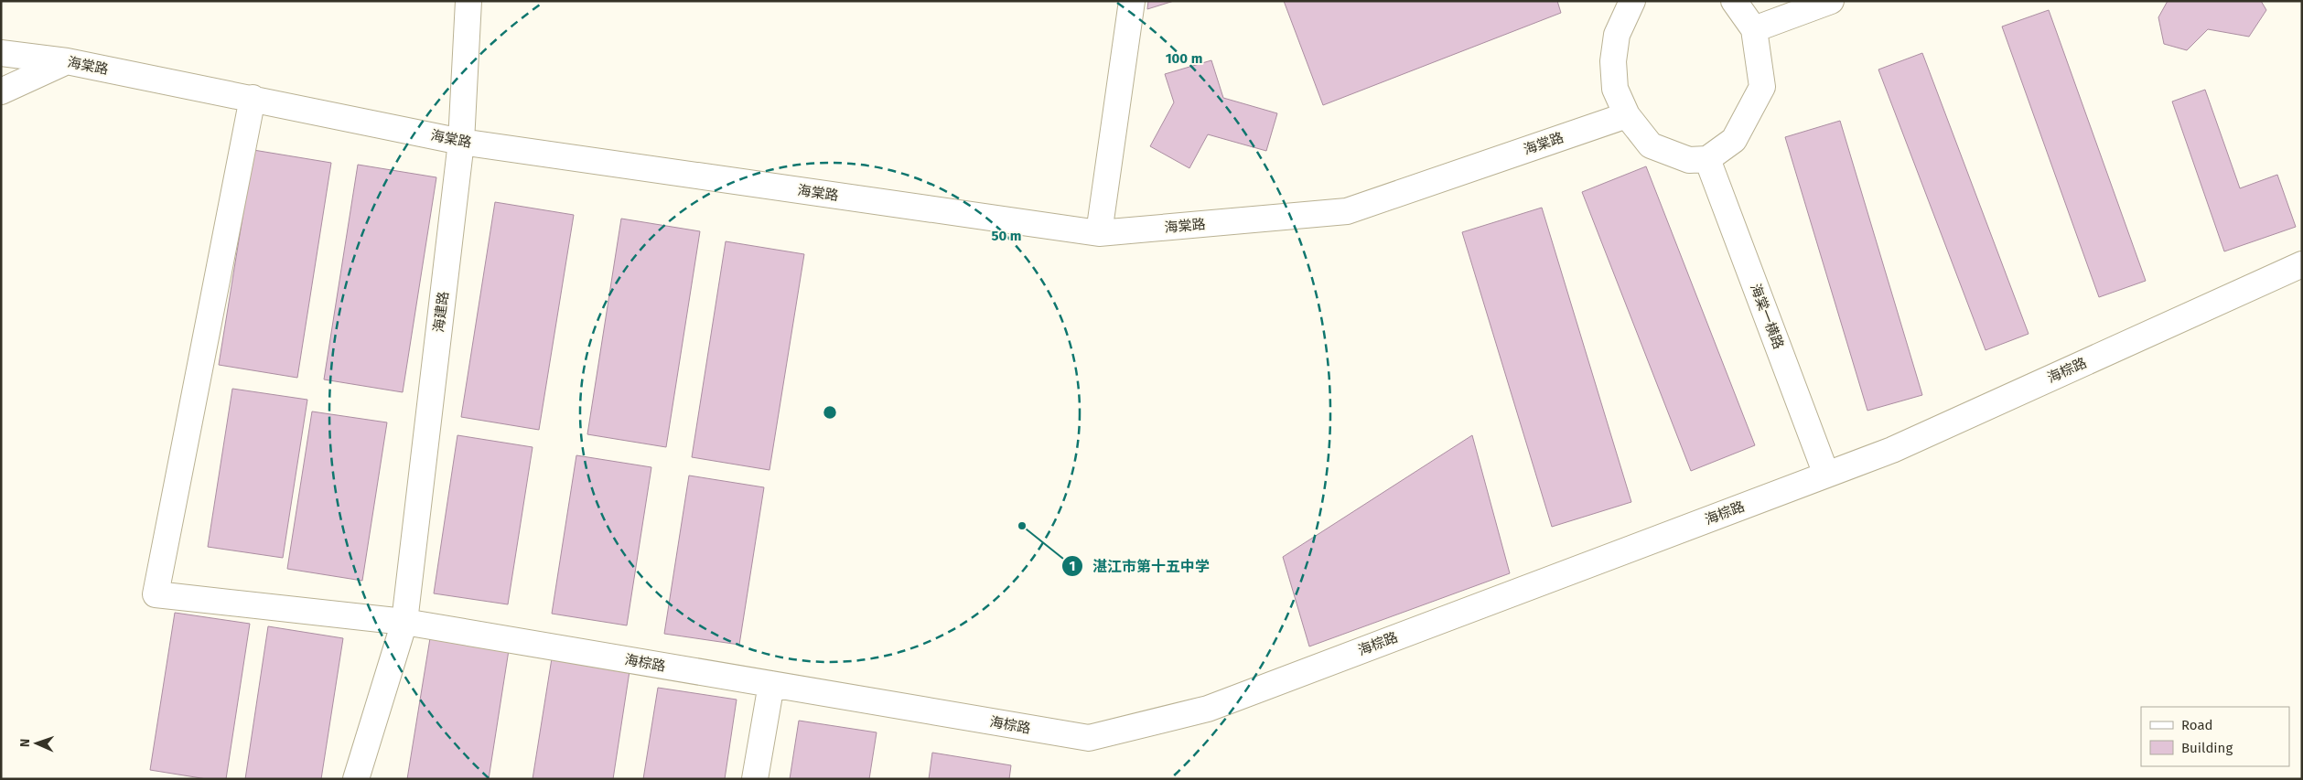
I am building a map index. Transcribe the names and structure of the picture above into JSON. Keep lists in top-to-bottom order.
{
  "streets": {
    "street": [
      "海棠路",
      "海建路",
      "海棠一横路",
      "海棕路"
    ]
  },
  "crossings": [
    ["海棠路", "海建路"],
    ["海棠路", "海棕路"],
    ["海建路", "海棕路"],
    ["海棠一横路", "海棕路"]
  ],
  "places": ["湛江市第十五中学"],
  "legend": ["Road", "Building"],
  "north": "left",
  "rings": ["100 m", "50 m"]
}
